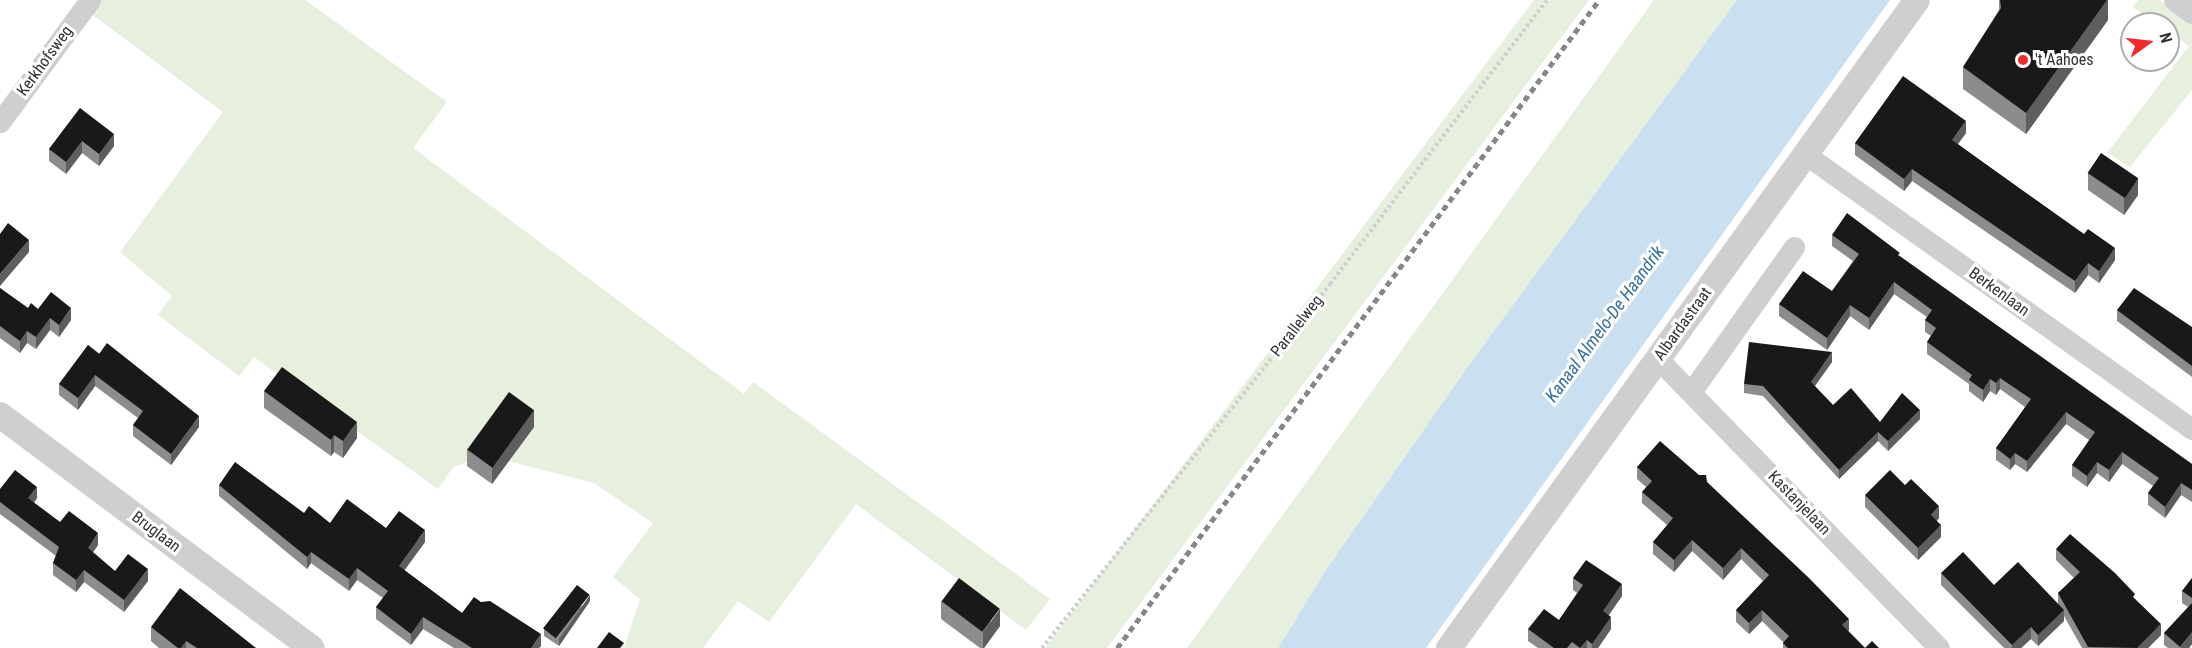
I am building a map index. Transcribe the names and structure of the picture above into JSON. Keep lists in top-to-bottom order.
{
  "streets": {
    "street": [
      "Kerkhofsweg",
      "Berkenlaan",
      "Albardastraat",
      "Kastanjelaan",
      "Bruglaan"
    ],
    "path": ["Parallelweg"]
  },
  "crossings": [
    ["Berkenlaan", "Albardastraat"],
    ["Albardastraat", "Kastanjelaan"]
  ],
  "water": ["Kanaal Almelo-De Haandrik"],
  "places": ["'t Aahoes"],
  "north": "right"
}
